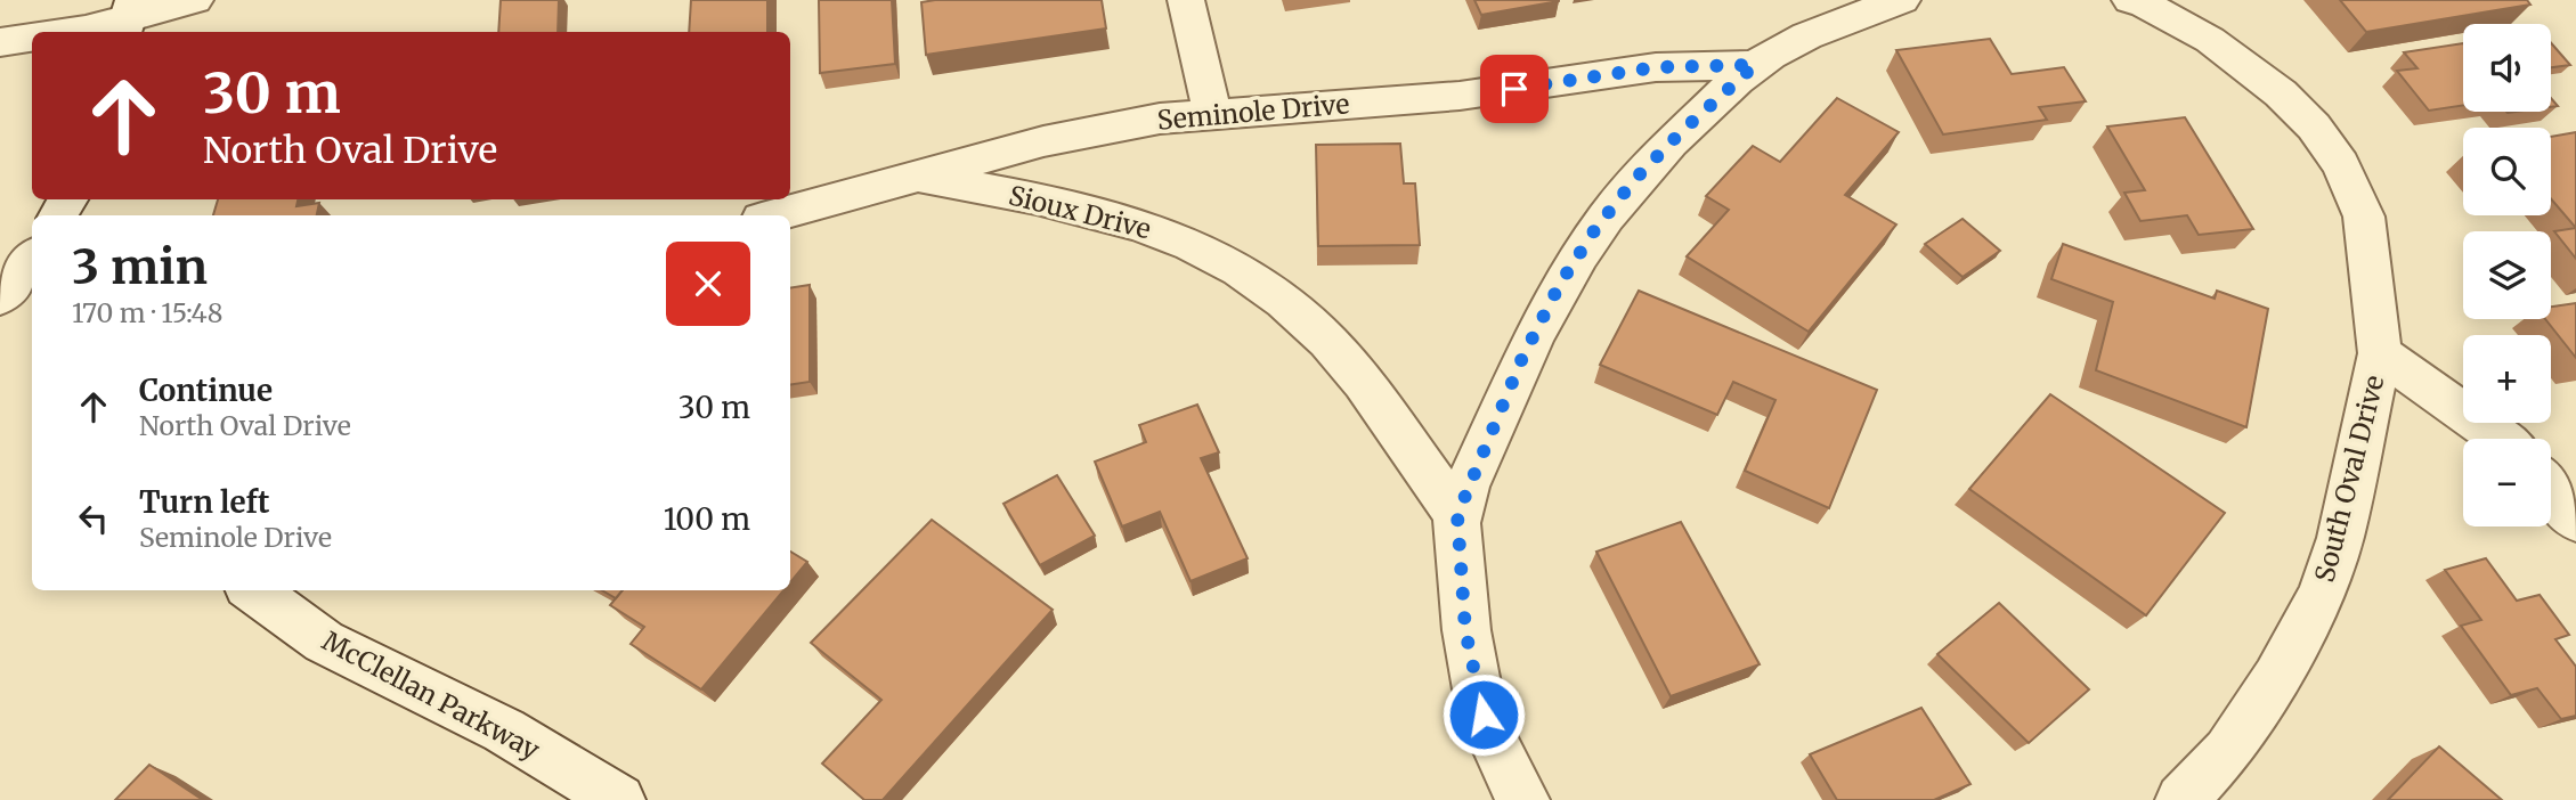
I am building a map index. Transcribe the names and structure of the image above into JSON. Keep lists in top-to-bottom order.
{
  "streets": {
    "street": [
      "Seminole Drive",
      "Sioux Drive",
      "South Oval Drive",
      "McClellan Parkway"
    ]
  },
  "crossings": [
    ["Seminole Drive", "Sioux Drive"]
  ],
  "page": {
    "map_buttons": ["+", "−"],
    "turn": ["30 m", "North Oval Drive"],
    "heading": ["3 min", "170 m · 15:48"],
    "list": [
      {
        "name": "Continue",
        "note": "North Oval Drive",
        "value": "30 m"
      },
      {
        "name": "Turn left",
        "note": "Seminole Drive",
        "value": "100 m"
      }
    ]
  }
}
